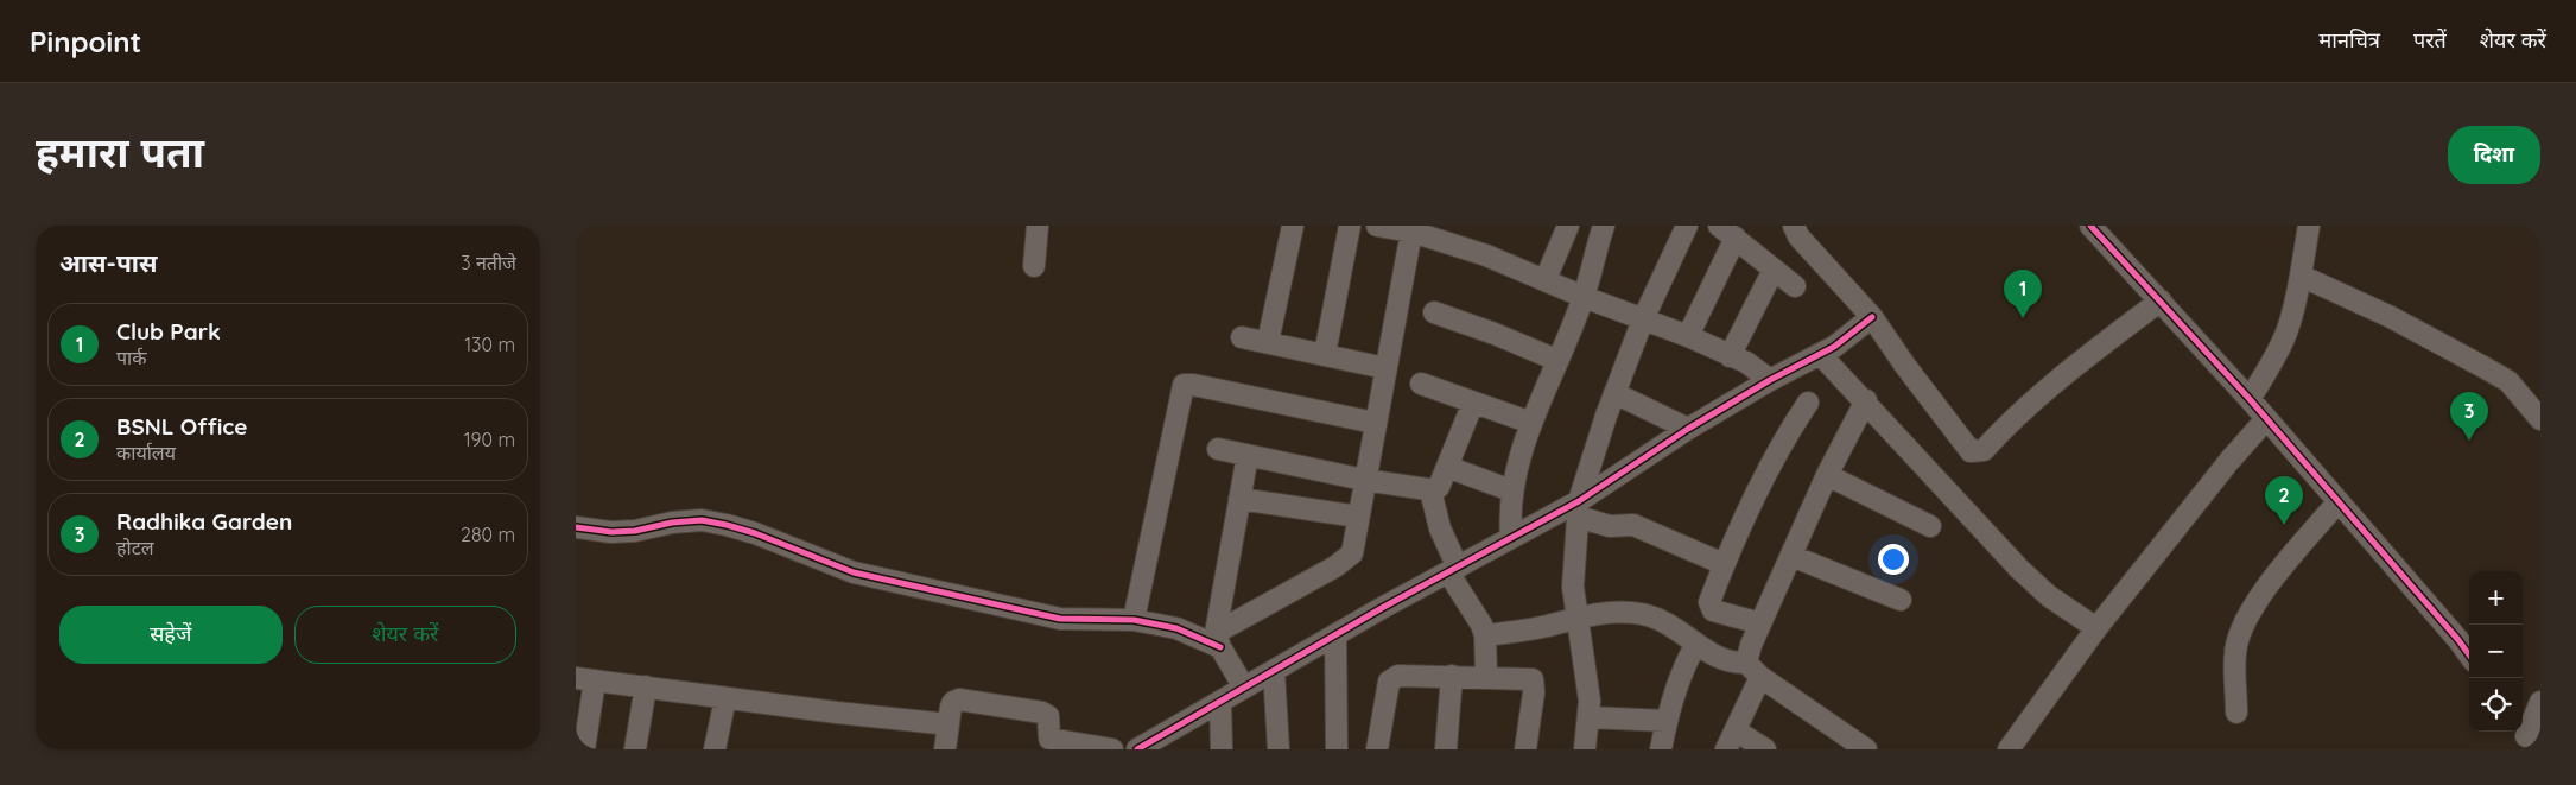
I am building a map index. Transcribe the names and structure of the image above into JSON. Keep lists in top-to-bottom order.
{
  "page": {
    "header": "Pinpoint",
    "nav": ["मानचित्र", "परतें", "शेयर करें"],
    "title": "हमारा पता",
    "buttons": [
      "दिशा",
      ["सहेजें", "शेयर करें"]
    ],
    "heading": ["आस-पास", "3 नतीजे"],
    "pins": ["1", "3", "2"],
    "list": [
      {
        "mark": "1",
        "name": "Club Park",
        "note": "पार्क",
        "value": "130 m"
      },
      {
        "mark": "2",
        "name": "BSNL Office",
        "note": "कार्यालय",
        "value": "190 m"
      },
      {
        "mark": "3",
        "name": "Radhika Garden",
        "note": "होटल",
        "value": "280 m"
      }
    ],
    "map_buttons": ["+", "−"]
  }
}
